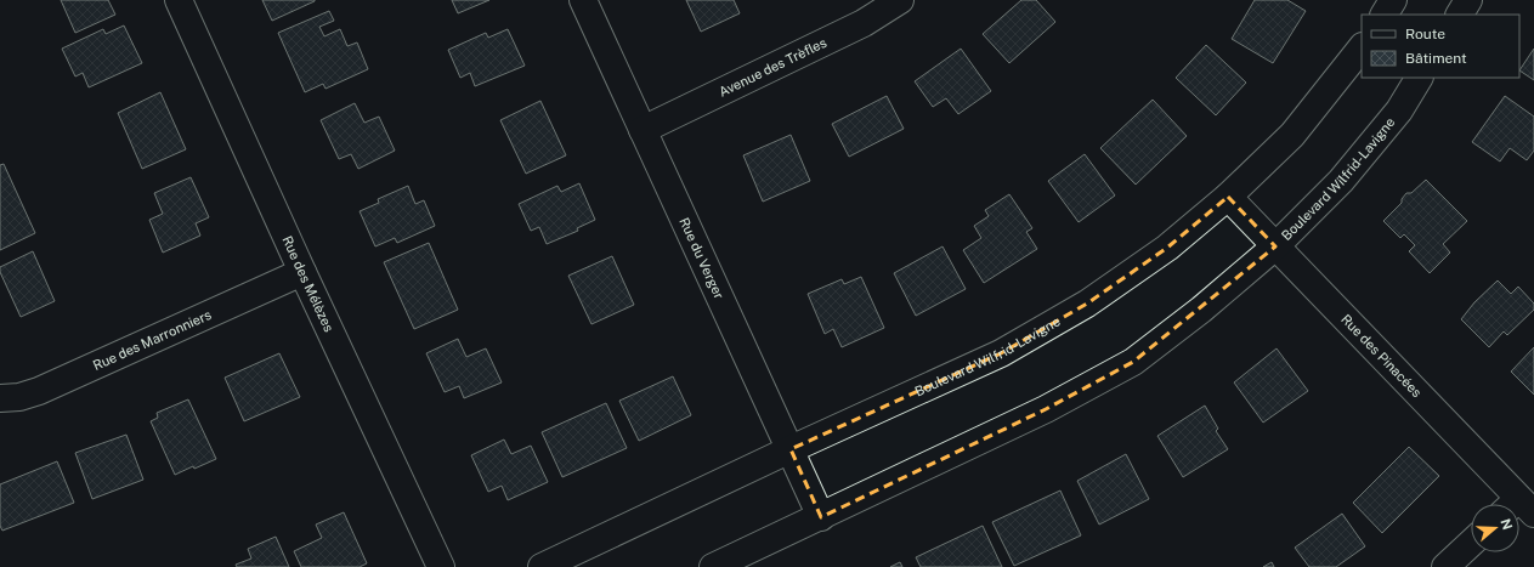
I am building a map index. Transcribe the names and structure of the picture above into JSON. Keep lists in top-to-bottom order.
{
  "streets": {
    "street": [
      "Avenue des Trèfles",
      "Boulevard Wilfrid-Lavigne",
      "Rue du Verger",
      "Rue des Mélèzes",
      "Rue des Marronniers",
      "Rue des Pinacées"
    ]
  },
  "crossings": [
    ["Avenue des Trèfles", "Rue du Verger"],
    ["Boulevard Wilfrid-Lavigne", "Rue du Verger"],
    ["Boulevard Wilfrid-Lavigne", "Rue des Pinacées"],
    ["Rue des Mélèzes", "Rue des Marronniers"]
  ],
  "legend": ["Route", "Bâtiment"],
  "north": "right"
}
